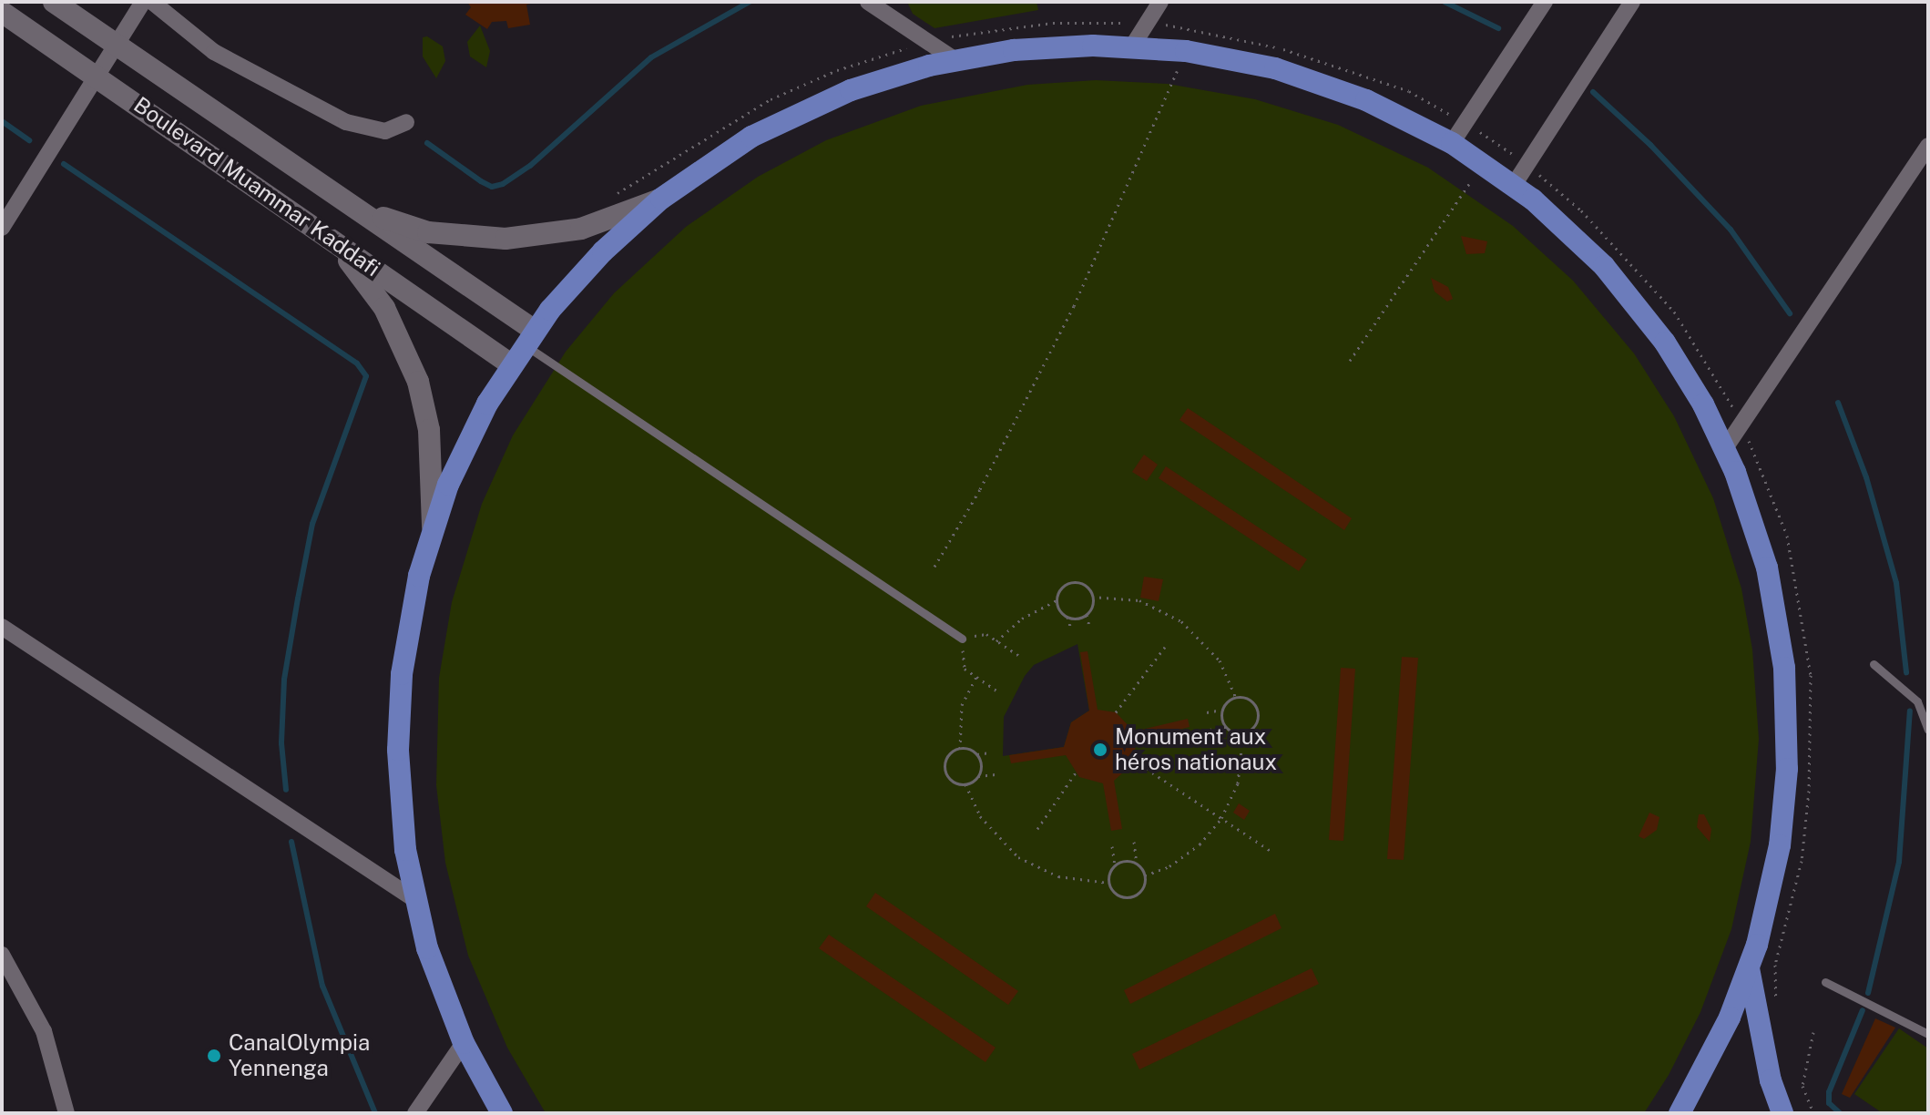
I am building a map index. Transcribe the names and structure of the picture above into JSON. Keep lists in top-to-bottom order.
{
  "streets": {
    "main road": ["Boulevard Muammar Kaddafi"]
  },
  "places": ["Monument aux héros nationaux", "CanalOlympia Yennenga"]
}
